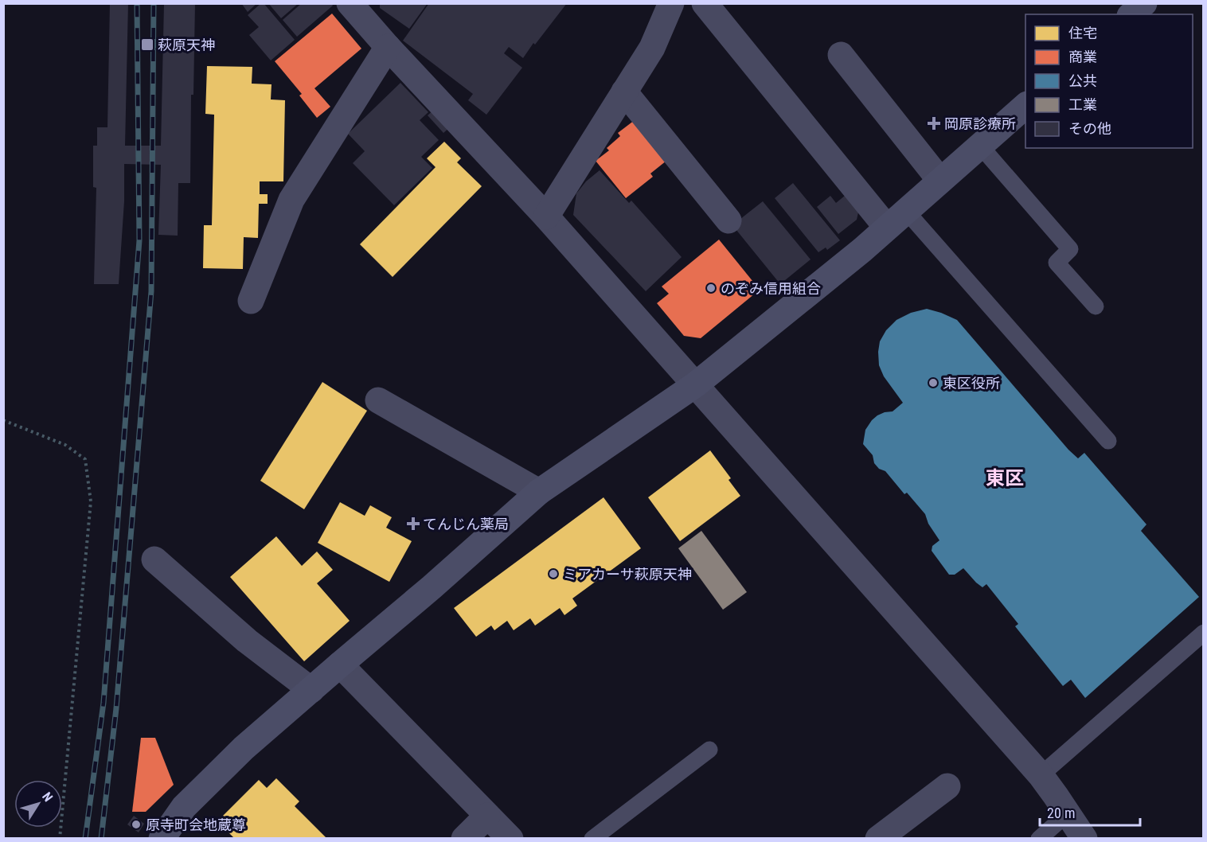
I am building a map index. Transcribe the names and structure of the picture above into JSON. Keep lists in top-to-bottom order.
{
  "districts": ["東区"],
  "places": {
    "transit": ["萩原天神"],
    "health": ["岡原診療所", "てんじん薬局"],
    "other": [
      "のぞみ信用組合",
      "東区役所",
      "ミアカーサ萩原天神",
      "原寺町会地蔵尊"
    ]
  },
  "legend": [
    "住宅",
    "商業",
    "公共",
    "工業",
    "その他"
  ],
  "scale_bar": "20 m",
  "north": "top right"
}
